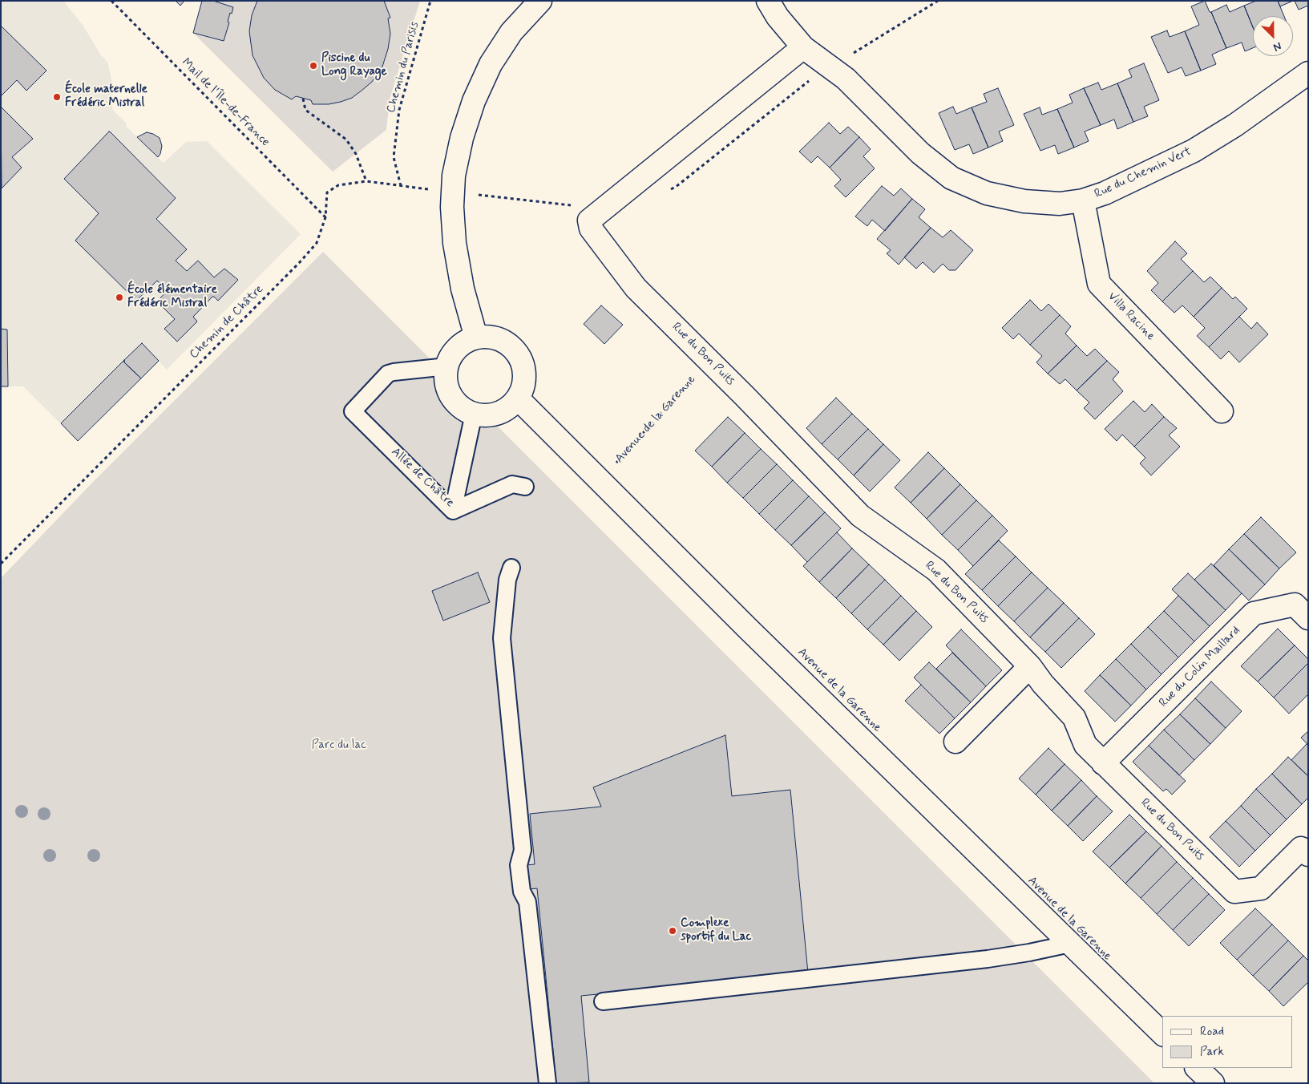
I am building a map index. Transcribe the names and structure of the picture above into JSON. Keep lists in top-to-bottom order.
{
  "streets": {
    "street": [
      "Rue du Chemin Vert",
      "Villa Racine",
      "Rue du Bon Puits",
      "Avenue de la Garenne",
      "Rue du Colin Maillard"
    ],
    "lane": ["Allée de Châtre"],
    "path": ["Chemin du Parisis", "Mail de l'Île-de-France", "Chemin de Châtre"]
  },
  "crossings": [
    ["Chemin du Parisis", "Chemin de Châtre"],
    ["Mail de l'Île-de-France", "Chemin de Châtre"],
    ["Rue du Chemin Vert", "Villa Racine"],
    ["Rue du Bon Puits", "Avenue de la Garenne"],
    ["Rue du Bon Puits", "Rue du Colin Maillard"],
    ["Avenue de la Garenne", "Allée de Châtre"]
  ],
  "parks": ["Parc du lac"],
  "places": [
    "Piscine du Long Rayage",
    "École maternelle Frédéric Mistral",
    "École élémentaire Frédéric Mistral",
    "Complexe sportif du Lac"
  ],
  "legend": ["Road", "Park"],
  "north": "bottom right"
}
